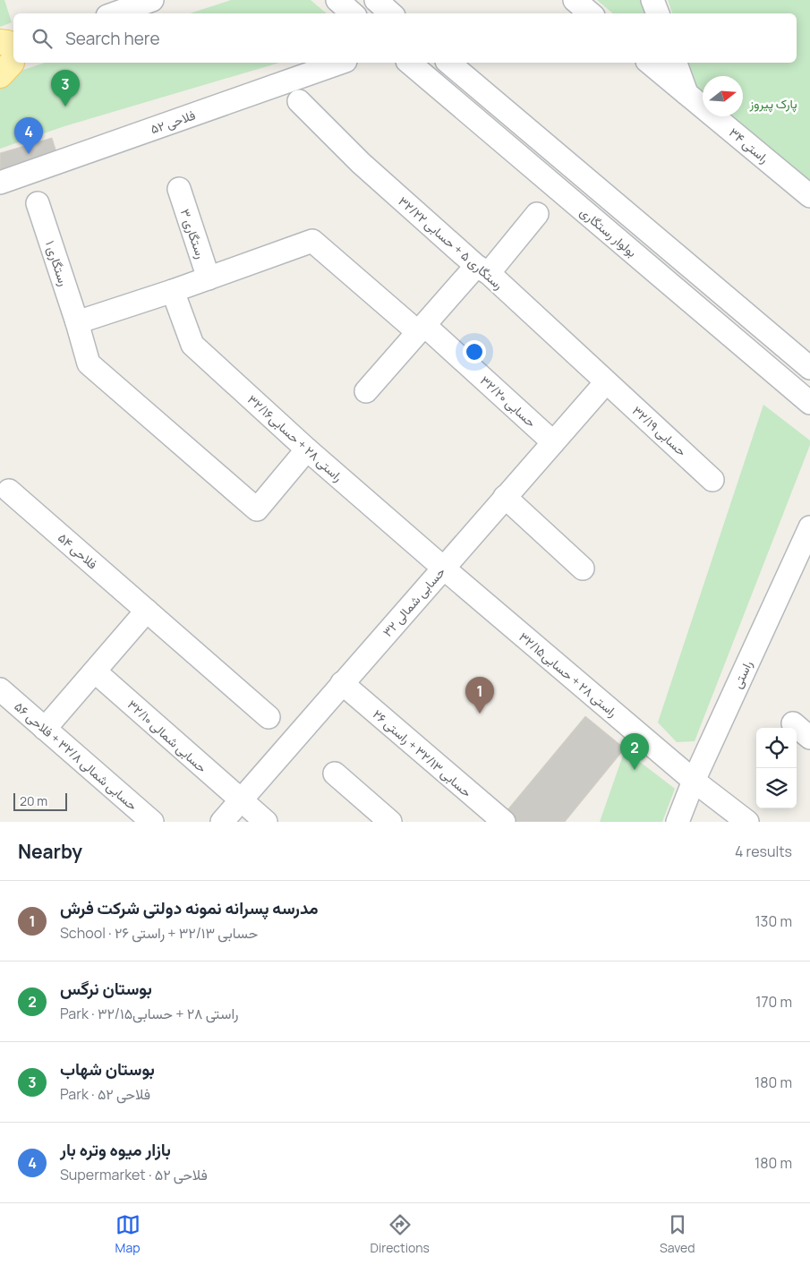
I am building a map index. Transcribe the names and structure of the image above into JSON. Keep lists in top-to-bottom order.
{
  "streets": {
    "street": [
      "فلاحی ۵۲",
      "راستی ۳۴",
      "بولوار رستگاری",
      "رستگاری ۳",
      "رستگاری ۵ + حسابی ۳۲/۲۲",
      "رستگاری ۱",
      "حسابی ۳۲/۲۰",
      "حسابی ۳۲/۱۹",
      "راستی ۲۸ + حسابی۳۲/۱۶",
      "فلاحی ۵۴",
      "حسابی شمالی ۳۲",
      "راستی ۲۸ + حسابی۳۲/۱۵",
      "راستی",
      "حسابی شمالی ۳۲/۱۰",
      "حسابی ۳۲/۱۳ + راستی ۲۶",
      "حسابی شمالی ۳۲/۸ + فلاحی ۵۶"
    ]
  },
  "crossings": [
    ["رستگاری ۳", "حسابی ۳۲/۲۰"],
    ["رستگاری ۵ + حسابی ۳۲/۲۲", "حسابی ۳۲/۱۹"],
    ["رستگاری ۵ + حسابی ۳۲/۲۲", "حسابی شمالی ۳۲"],
    ["رستگاری ۱", "راستی ۲۸ + حسابی۳۲/۱۶"],
    ["حسابی ۳۲/۲۰", "حسابی شمالی ۳۲"],
    ["حسابی ۳۲/۱۹", "حسابی شمالی ۳۲"],
    ["راستی ۲۸ + حسابی۳۲/۱۶", "حسابی شمالی ۳۲"],
    ["راستی ۲۸ + حسابی۳۲/۱۶", "راستی ۲۸ + حسابی۳۲/۱۵"],
    ["حسابی شمالی ۳۲", "راستی ۲۸ + حسابی۳۲/۱۵"],
    ["حسابی شمالی ۳۲", "حسابی شمالی ۳۲/۱۰"],
    ["حسابی شمالی ۳۲", "حسابی ۳۲/۱۳ + راستی ۲۶"],
    ["راستی ۲۸ + حسابی۳۲/۱۵", "راستی"]
  ],
  "parks": ["پارک پیروز"],
  "scale_bar": "20 m",
  "north": "right",
  "page": {
    "search": "Search here",
    "pins": [
      "3",
      "4",
      "1",
      "2"
    ],
    "scale": "20 m",
    "heading": ["Nearby", "4 results"],
    "list": [
      {
        "mark": "1",
        "name": "مدرسه پسرانه نمونه دولتی شرکت فرش",
        "note": "School · حسابی ۳۲/۱۳ + راستی ۲۶",
        "value": "130 m"
      },
      {
        "mark": "2",
        "name": "بوستان نرگس",
        "note": "Park · راستی ۲۸ + حسابی۳۲/۱۵",
        "value": "170 m"
      },
      {
        "mark": "3",
        "name": "بوستان شهاب",
        "note": "Park · فلاحی ۵۲",
        "value": "180 m"
      },
      {
        "mark": "4",
        "name": "بازار میوه وتره بار",
        "note": "Supermarket · فلاحی ۵۲",
        "value": "180 m"
      }
    ],
    "nav": ["Map", "Directions", "Saved"]
  }
}
